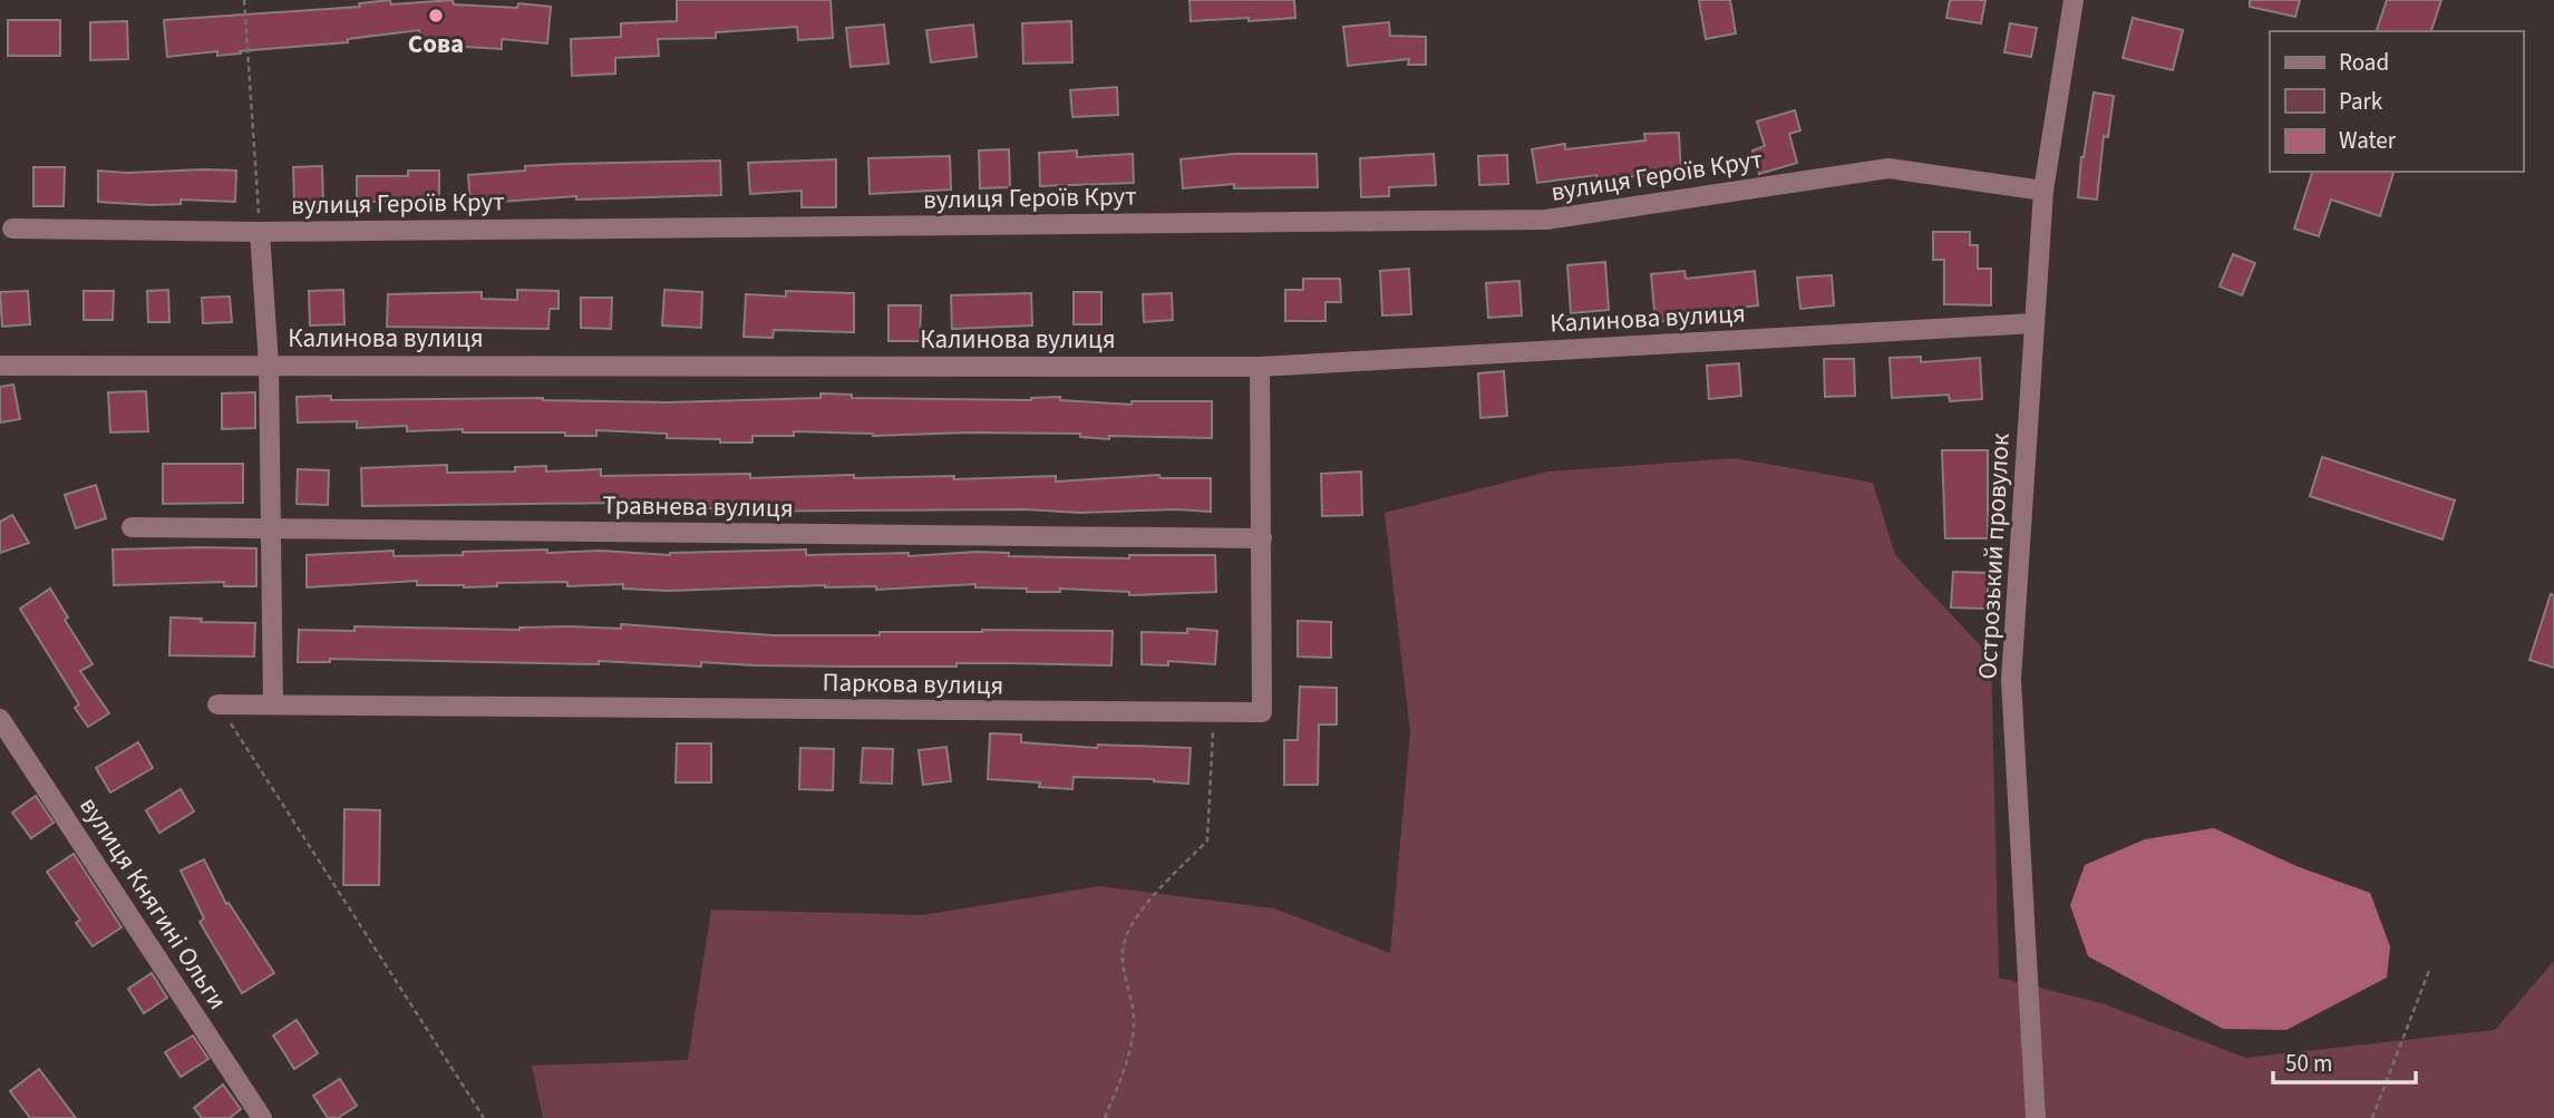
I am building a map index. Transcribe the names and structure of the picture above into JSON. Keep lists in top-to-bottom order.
{
  "streets": {
    "street": [
      "вулиця Героїв Крут",
      "Калинова вулиця",
      "Травнева вулиця",
      "Острозький провулок",
      "Паркова вулиця",
      "вулиця Княгині Ольги"
    ]
  },
  "crossings": [
    ["вулиця Героїв Крут", "Острозький провулок"],
    ["Калинова вулиця", "Острозький провулок"],
    ["Калинова вулиця", "Паркова вулиця"],
    ["Травнева вулиця", "Паркова вулиця"]
  ],
  "places": ["Сова"],
  "legend": ["Road", "Park", "Water"],
  "scale_bar": "50 m"
}
